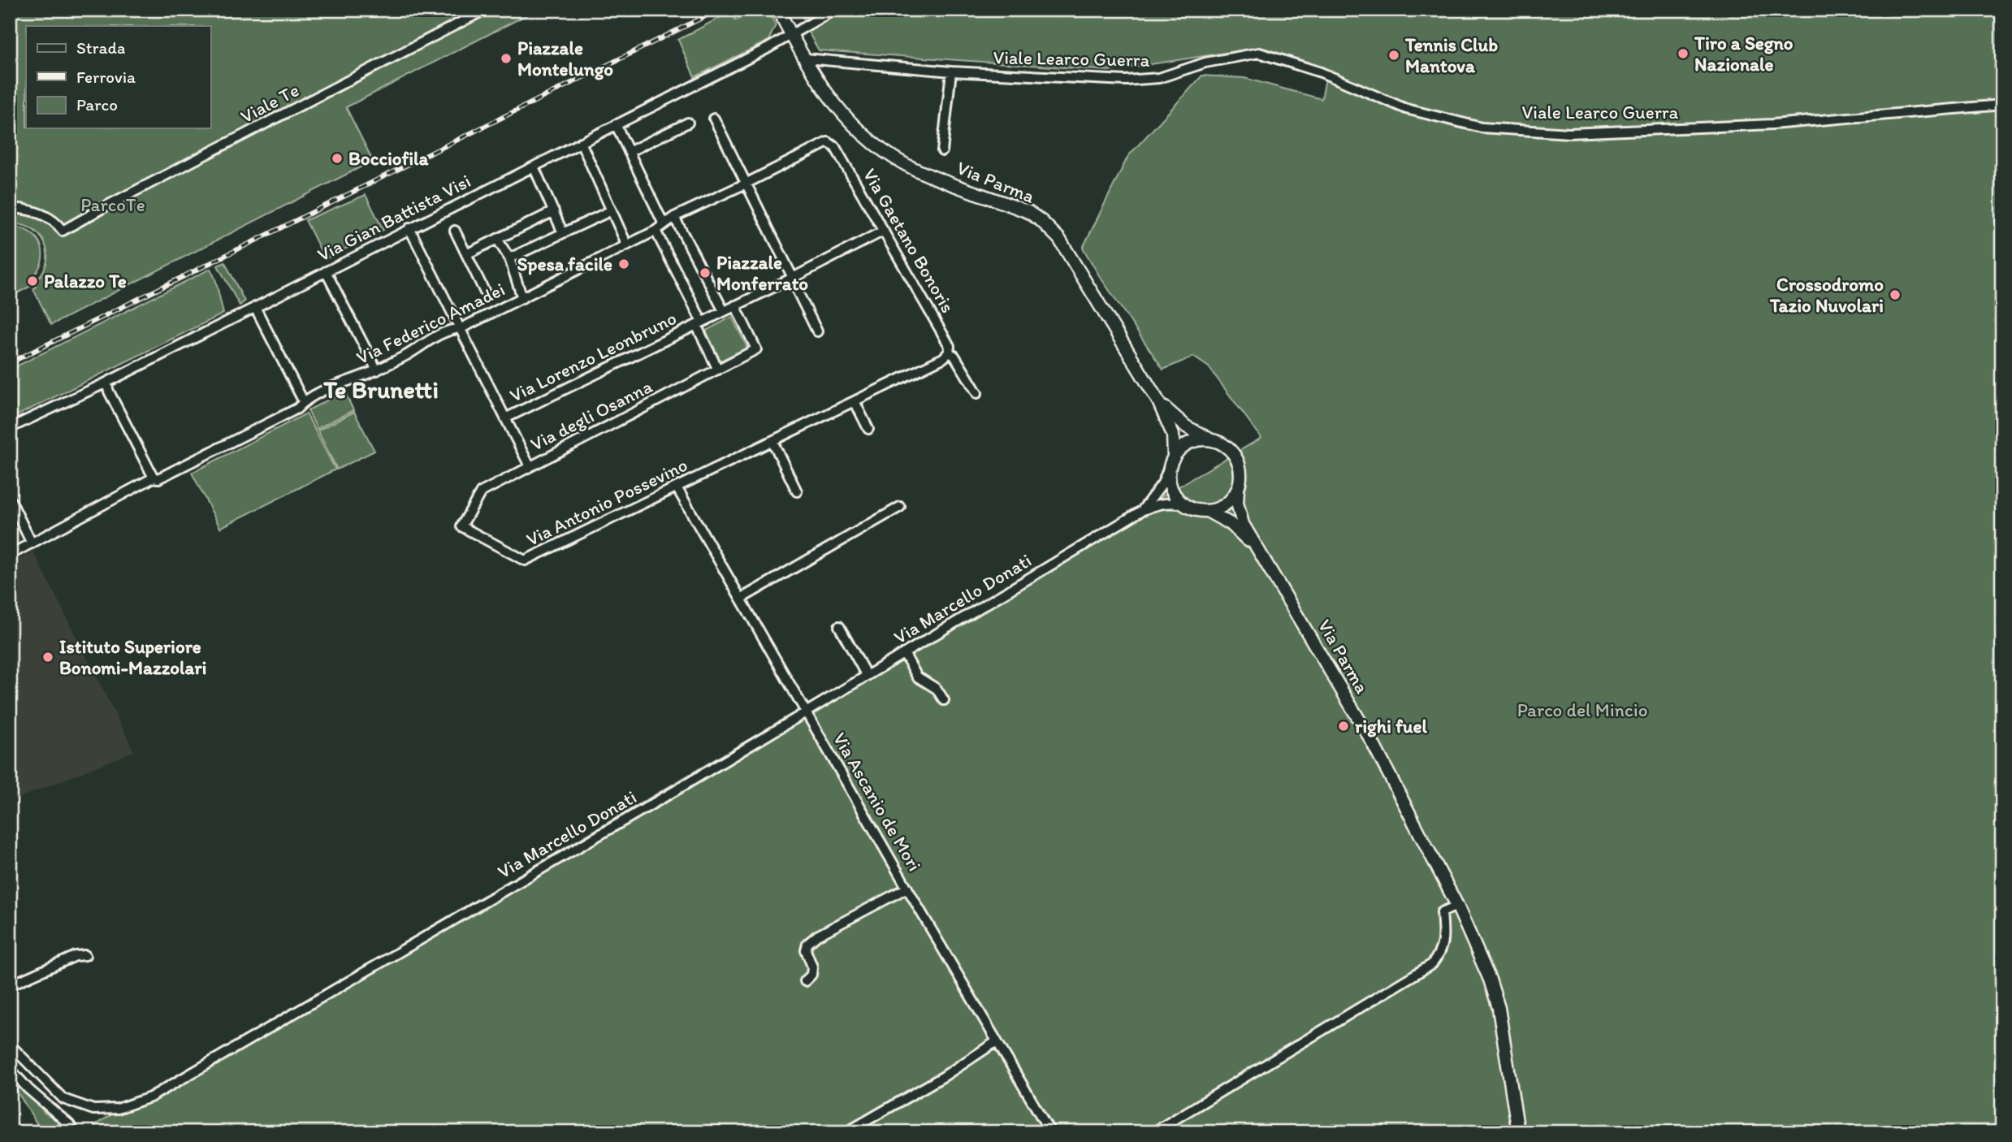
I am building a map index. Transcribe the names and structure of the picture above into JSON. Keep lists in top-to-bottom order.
{
  "streets": {
    "main road": ["Via Parma"],
    "street": [
      "Viale Learco Guerra",
      "Viale Te",
      "Via Gian Battista Visi",
      "Via Gaetano Bonoris",
      "Via Federico Amadei",
      "Via Lorenzo Leonbruno",
      "Via degli Osanna",
      "Via Antonio Possevino",
      "Via Marcello Donati",
      "Via Ascanio de Mori"
    ]
  },
  "crossings": [
    ["Viale Learco Guerra", "Via Parma"],
    ["Via Parma", "Via Gian Battista Visi"],
    ["Via Parma", "Via Marcello Donati"],
    ["Via Gaetano Bonoris", "Via Federico Amadei"],
    ["Via Gaetano Bonoris", "Via Lorenzo Leonbruno"],
    ["Via Gaetano Bonoris", "Via Antonio Possevino"],
    ["Via Lorenzo Leonbruno", "Via degli Osanna"],
    ["Via degli Osanna", "Via Antonio Possevino"],
    ["Via Antonio Possevino", "Via Ascanio de Mori"],
    ["Via Marcello Donati", "Via Ascanio de Mori"]
  ],
  "districts": ["Te Brunetti"],
  "parks": ["ParcoTe", "Parco del Mincio"],
  "places": [
    "Tiro a Segno Nazionale",
    "Tennis Club Mantova",
    "Piazzale Montelungo",
    "Bocciofila",
    "Spesa facile",
    "Piazzale Monferrato",
    "Palazzo Te",
    "Crossodromo Tazio Nuvolari",
    "Istituto Superiore Bonomi-Mazzolari",
    "righi fuel"
  ],
  "legend": ["Strada", "Ferrovia", "Parco"]
}
